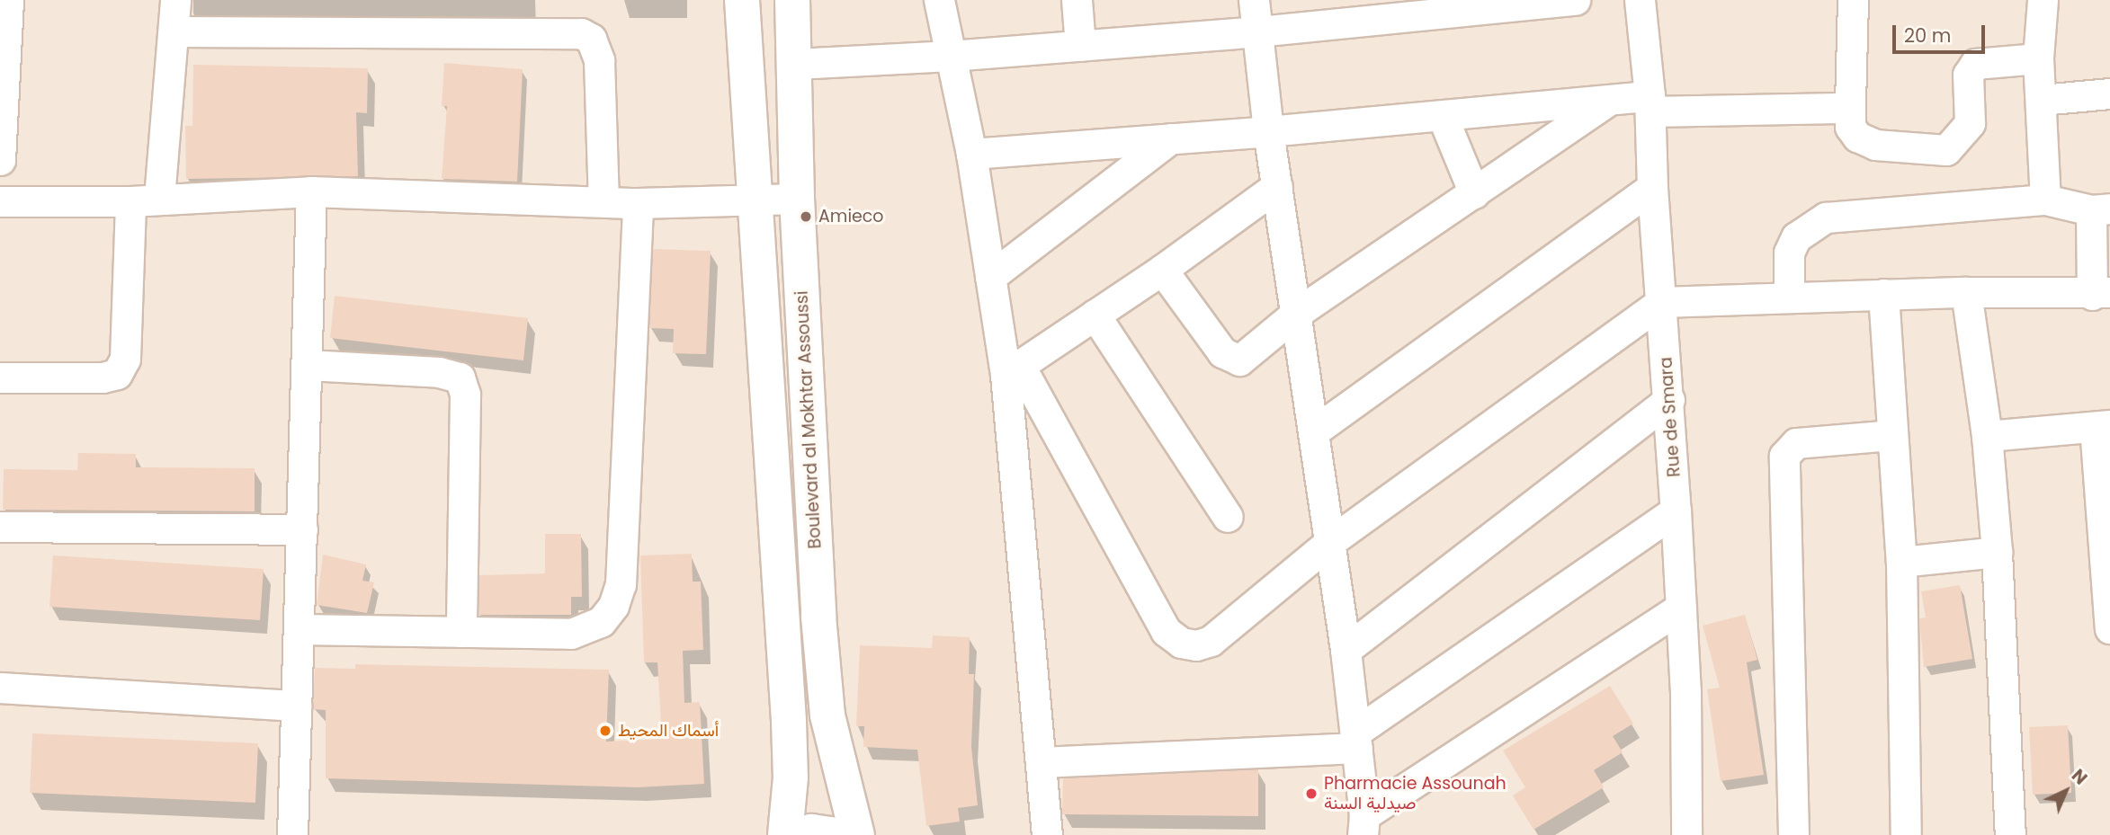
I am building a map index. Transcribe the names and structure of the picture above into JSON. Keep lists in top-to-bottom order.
{
  "streets": {
    "street": ["Rue de Smara", "Boulevard al Mokhtar Assoussi"]
  },
  "places": ["Amieco", "أسماك المحيط", "Pharmacie Assounah صيدلية السنة"],
  "scale_bar": "20 m",
  "north": "top right"
}
